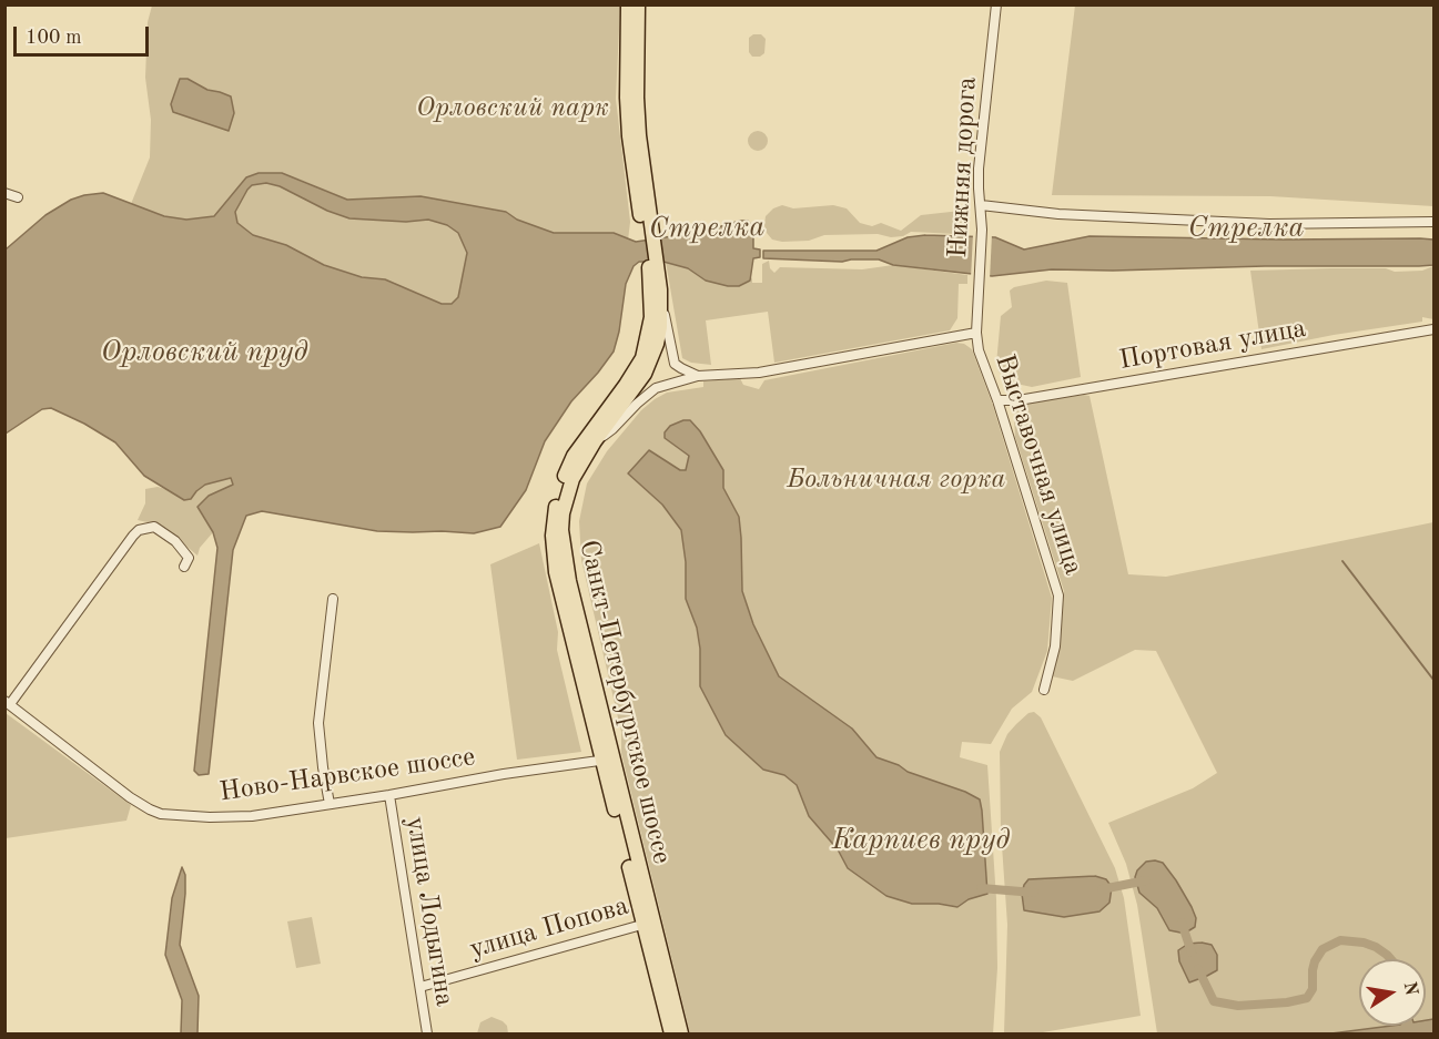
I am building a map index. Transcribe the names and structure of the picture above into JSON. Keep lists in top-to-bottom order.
{
  "streets": {
    "main road": ["Санкт-Петербургское шоссе"],
    "street": [
      "Нижняя дорога",
      "Портовая улица",
      "Выставочная улица",
      "Ново-Нарвское шоссе",
      "улица Лодыгина",
      "улица Попова"
    ]
  },
  "crossings": [
    ["Нижняя дорога", "Выставочная улица"],
    ["Портовая улица", "Выставочная улица"],
    ["Санкт-Петербургское шоссе", "Ново-Нарвское шоссе"],
    ["Санкт-Петербургское шоссе", "улица Попова"],
    ["Ново-Нарвское шоссе", "улица Лодыгина"],
    ["улица Лодыгина", "улица Попова"]
  ],
  "water": ["Стрелка", "Орловский пруд", "Карпиев пруд"],
  "parks": ["Орловский парк", "Больничная горка"],
  "scale_bar": "100 m",
  "north": "right"
}
